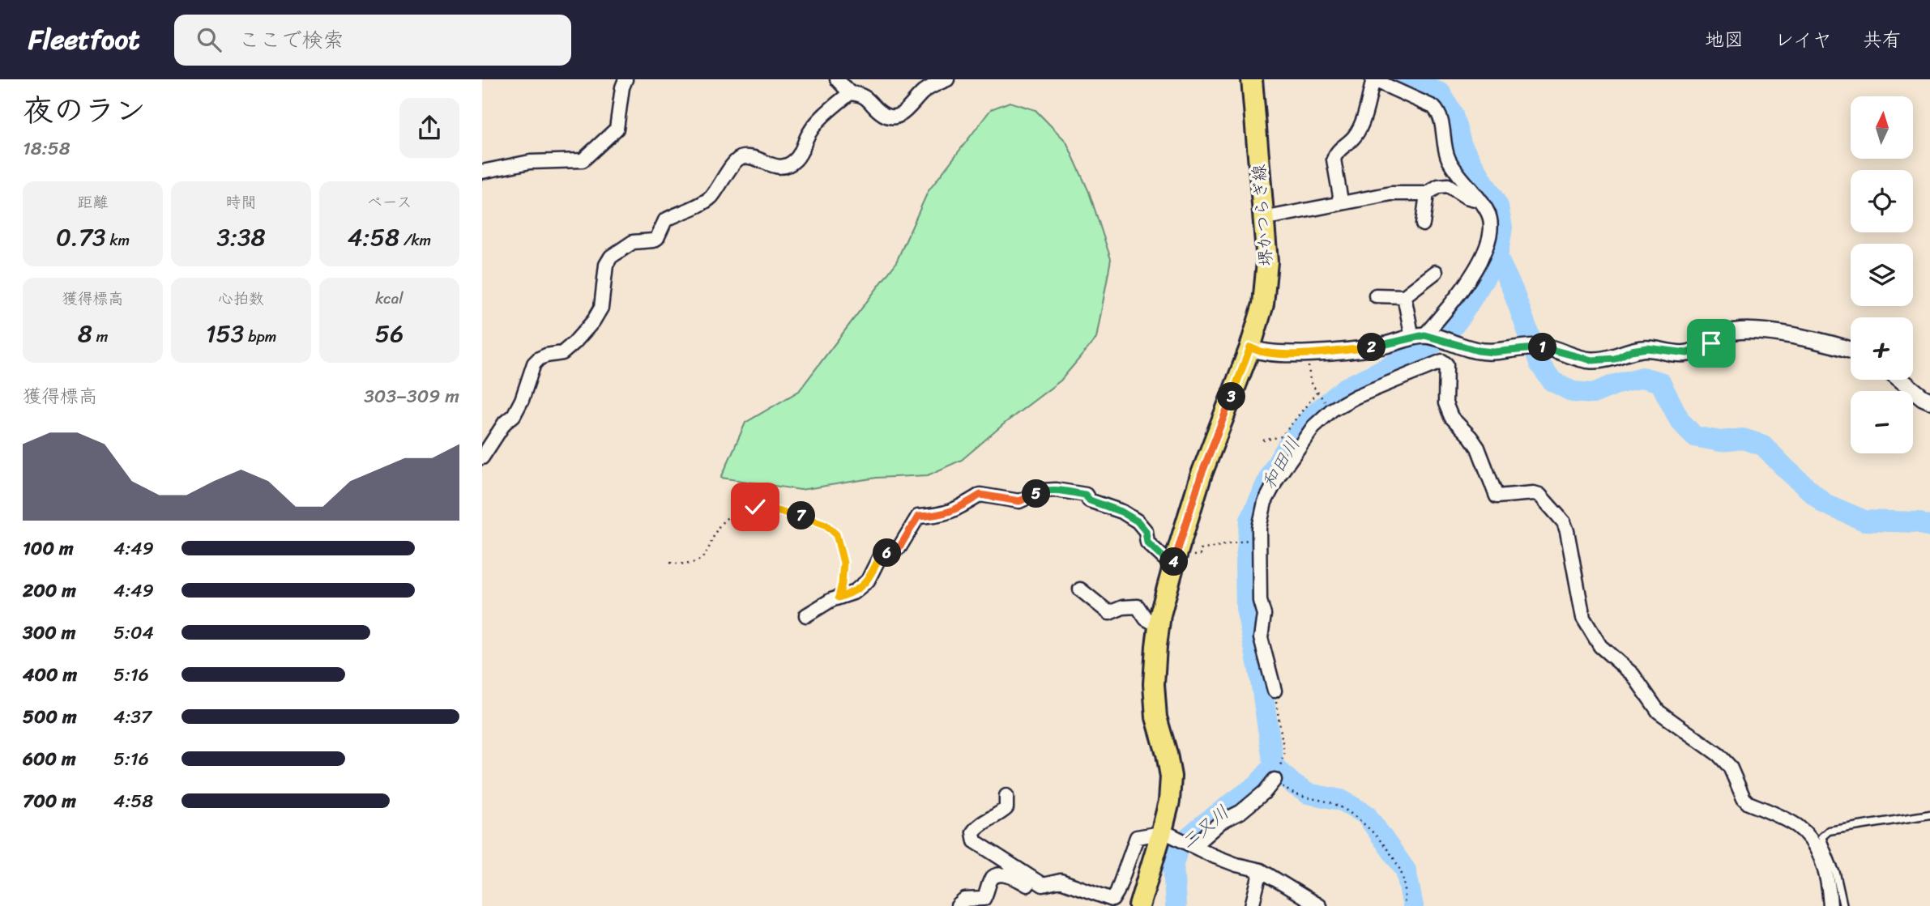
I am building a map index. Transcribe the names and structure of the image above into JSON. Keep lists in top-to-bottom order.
{
  "streets": {
    "main road": ["堺かつらぎ線"]
  },
  "water": ["和田川", "二又川"],
  "north": "top",
  "page": {
    "header": "Fleetfoot",
    "search": "ここで検索",
    "nav": ["地図", "レイヤ", "共有"],
    "heading": ["夜のラン", "18:58"],
    "map_buttons": ["+", "−"],
    "stats": [
      ["距離", "0.73 km"],
      ["時間", "3:38"],
      ["ペース", "4:58 /km"],
      ["獲得標高", "8 m"],
      ["心拍数", "153 bpm"],
      ["kcal", "56"]
    ],
    "pins": [
      "1",
      "2",
      "3",
      "5",
      "7",
      "6",
      "4"
    ],
    "chart": ["獲得標高", "303–309 m"],
    "list": [
      {
        "name": "100 m",
        "note": "4:49"
      },
      {
        "name": "200 m",
        "note": "4:49"
      },
      {
        "name": "300 m",
        "note": "5:04"
      },
      {
        "name": "400 m",
        "note": "5:16"
      },
      {
        "name": "500 m",
        "note": "4:37"
      },
      {
        "name": "600 m",
        "note": "5:16"
      },
      {
        "name": "700 m",
        "note": "4:58"
      }
    ]
  }
}
